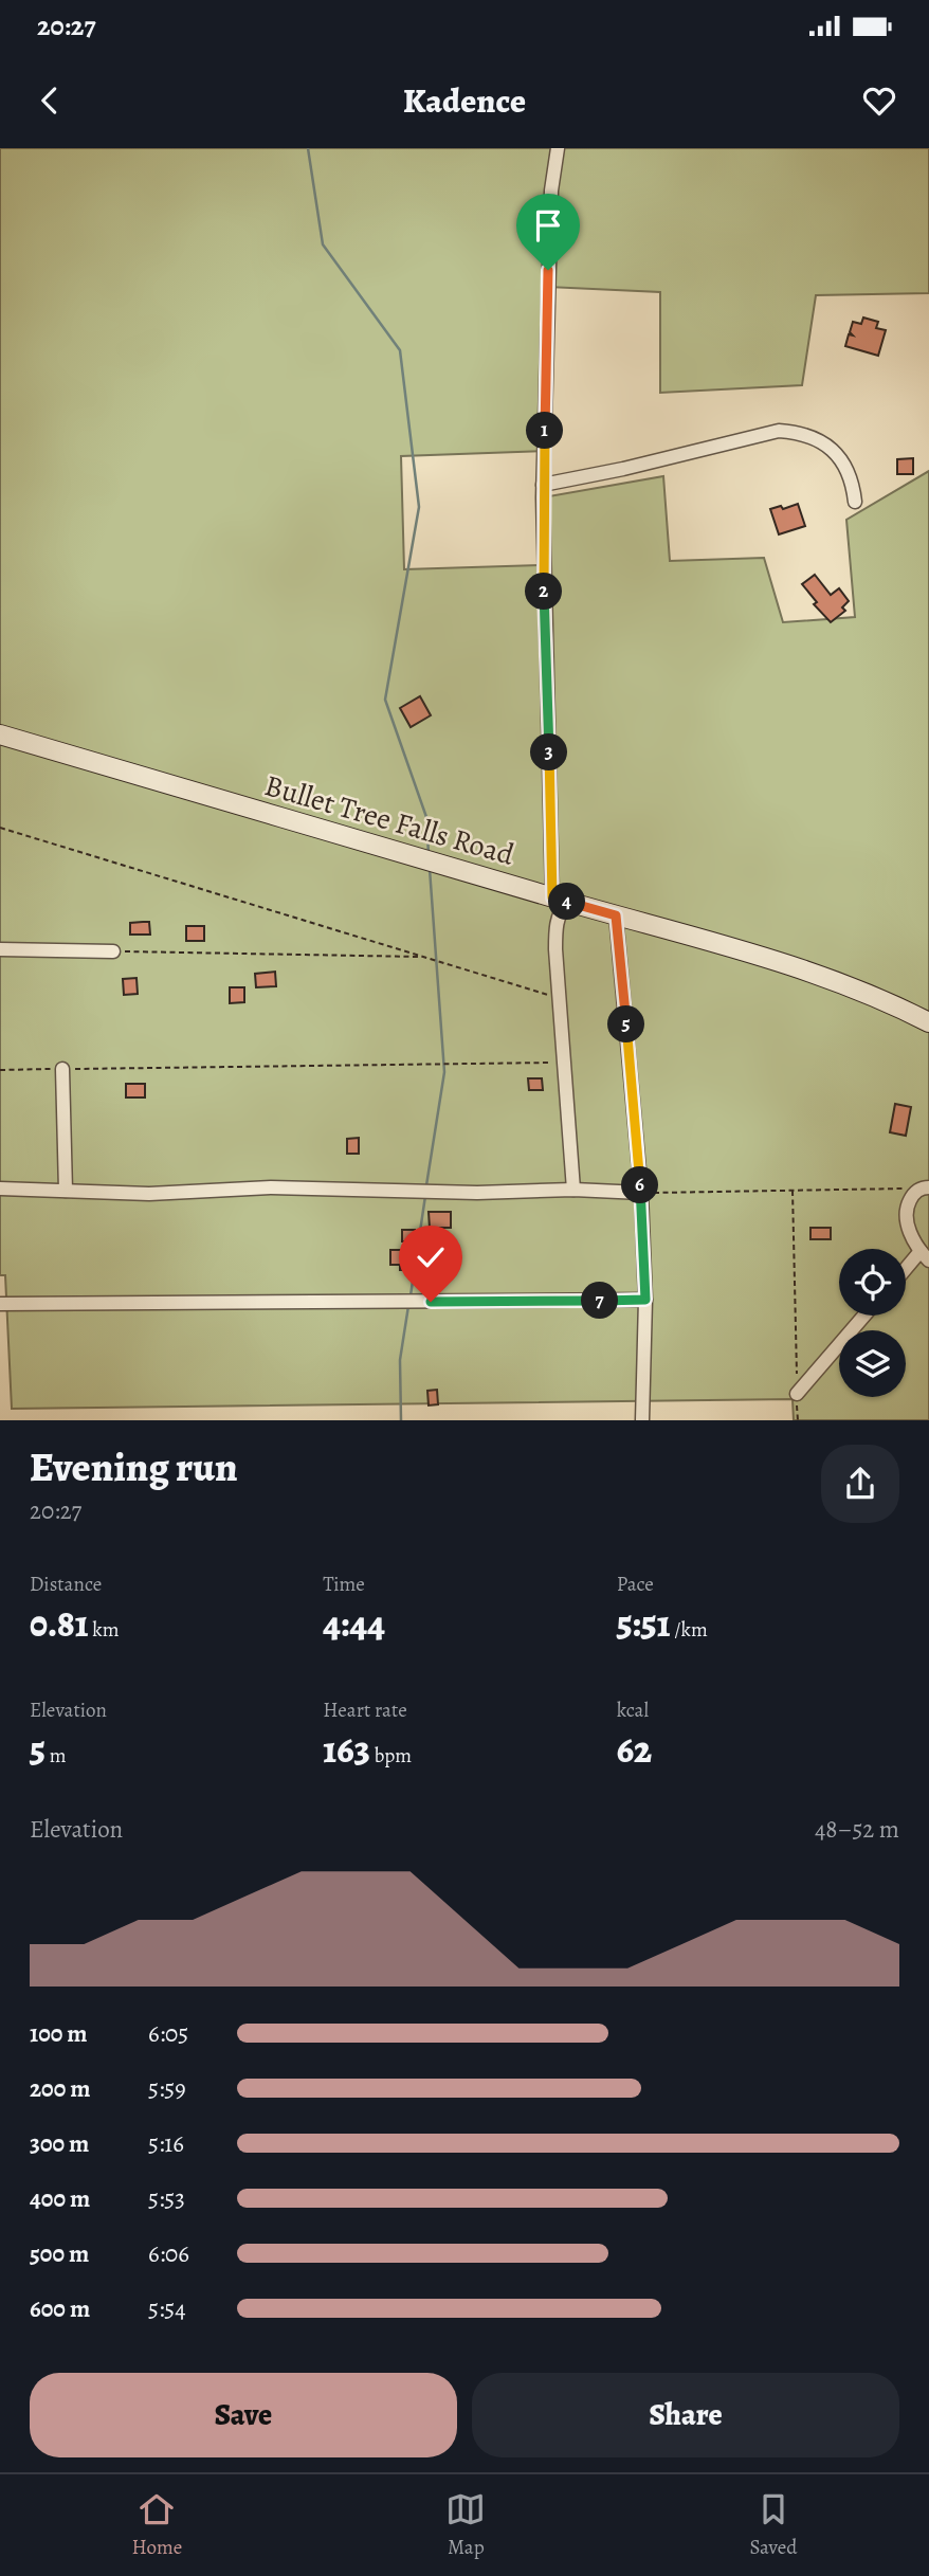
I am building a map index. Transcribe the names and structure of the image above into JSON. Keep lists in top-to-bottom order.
{
  "streets": {
    "main road": ["Bullet Tree Falls Road"]
  },
  "page": {
    "status": "20:27",
    "header": "Kadence",
    "pins": [
      "1",
      "2",
      "3",
      "4",
      "5",
      "6",
      "7"
    ],
    "heading": ["Evening run", "20:27"],
    "stats": [
      ["Distance", "0.81 km"],
      ["Time", "4:44"],
      ["Pace", "5:51 /km"],
      ["Elevation", "5 m"],
      ["Heart rate", "163 bpm"],
      ["kcal", "62"]
    ],
    "chart": ["Elevation", "48–52 m"],
    "list": [
      {
        "name": "100 m",
        "note": "6:05"
      },
      {
        "name": "200 m",
        "note": "5:59"
      },
      {
        "name": "300 m",
        "note": "5:16"
      },
      {
        "name": "400 m",
        "note": "5:53"
      },
      {
        "name": "500 m",
        "note": "6:06"
      },
      {
        "name": "600 m",
        "note": "5:54"
      }
    ],
    "buttons": ["Save", "Share"],
    "tabs": ["Home", "Map", "Saved"]
  }
}
